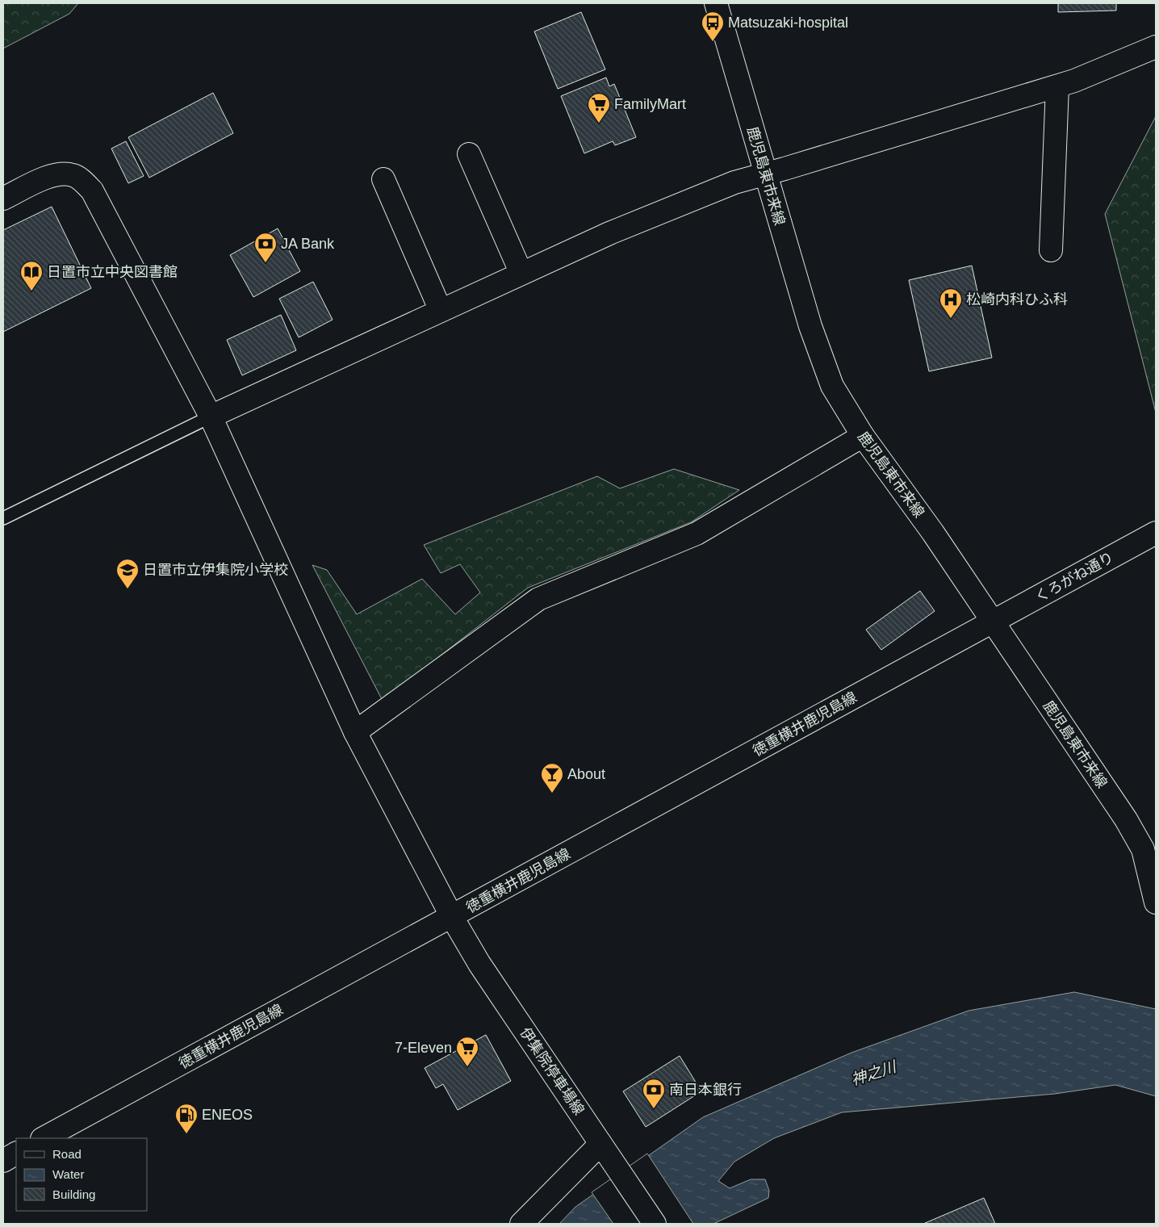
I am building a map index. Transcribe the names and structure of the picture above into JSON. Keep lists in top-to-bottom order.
{
  "streets": {
    "street": [
      "鹿児島東市来線",
      "くろがね通り",
      "徳重横井鹿児島線",
      "伊集院停車場線"
    ]
  },
  "crossings": [
    ["鹿児島東市来線", "くろがね通り"],
    ["鹿児島東市来線", "徳重横井鹿児島線"],
    ["くろがね通り", "徳重横井鹿児島線"],
    ["徳重横井鹿児島線", "伊集院停車場線"]
  ],
  "water": ["神之川"],
  "places": {
    "bus stop": ["Matsuzaki-hospital"],
    "supermarket": ["FamilyMart", "7-Eleven"],
    "bank": ["JA Bank", "南日本銀行"],
    "library": ["日置市立中央図書館"],
    "hospital": ["松崎内科ひふ科"],
    "school or university": ["日置市立伊集院小学校"],
    "bar": ["About"],
    "fuel station": ["ENEOS"]
  },
  "legend": ["Road", "Water", "Building"]
}
